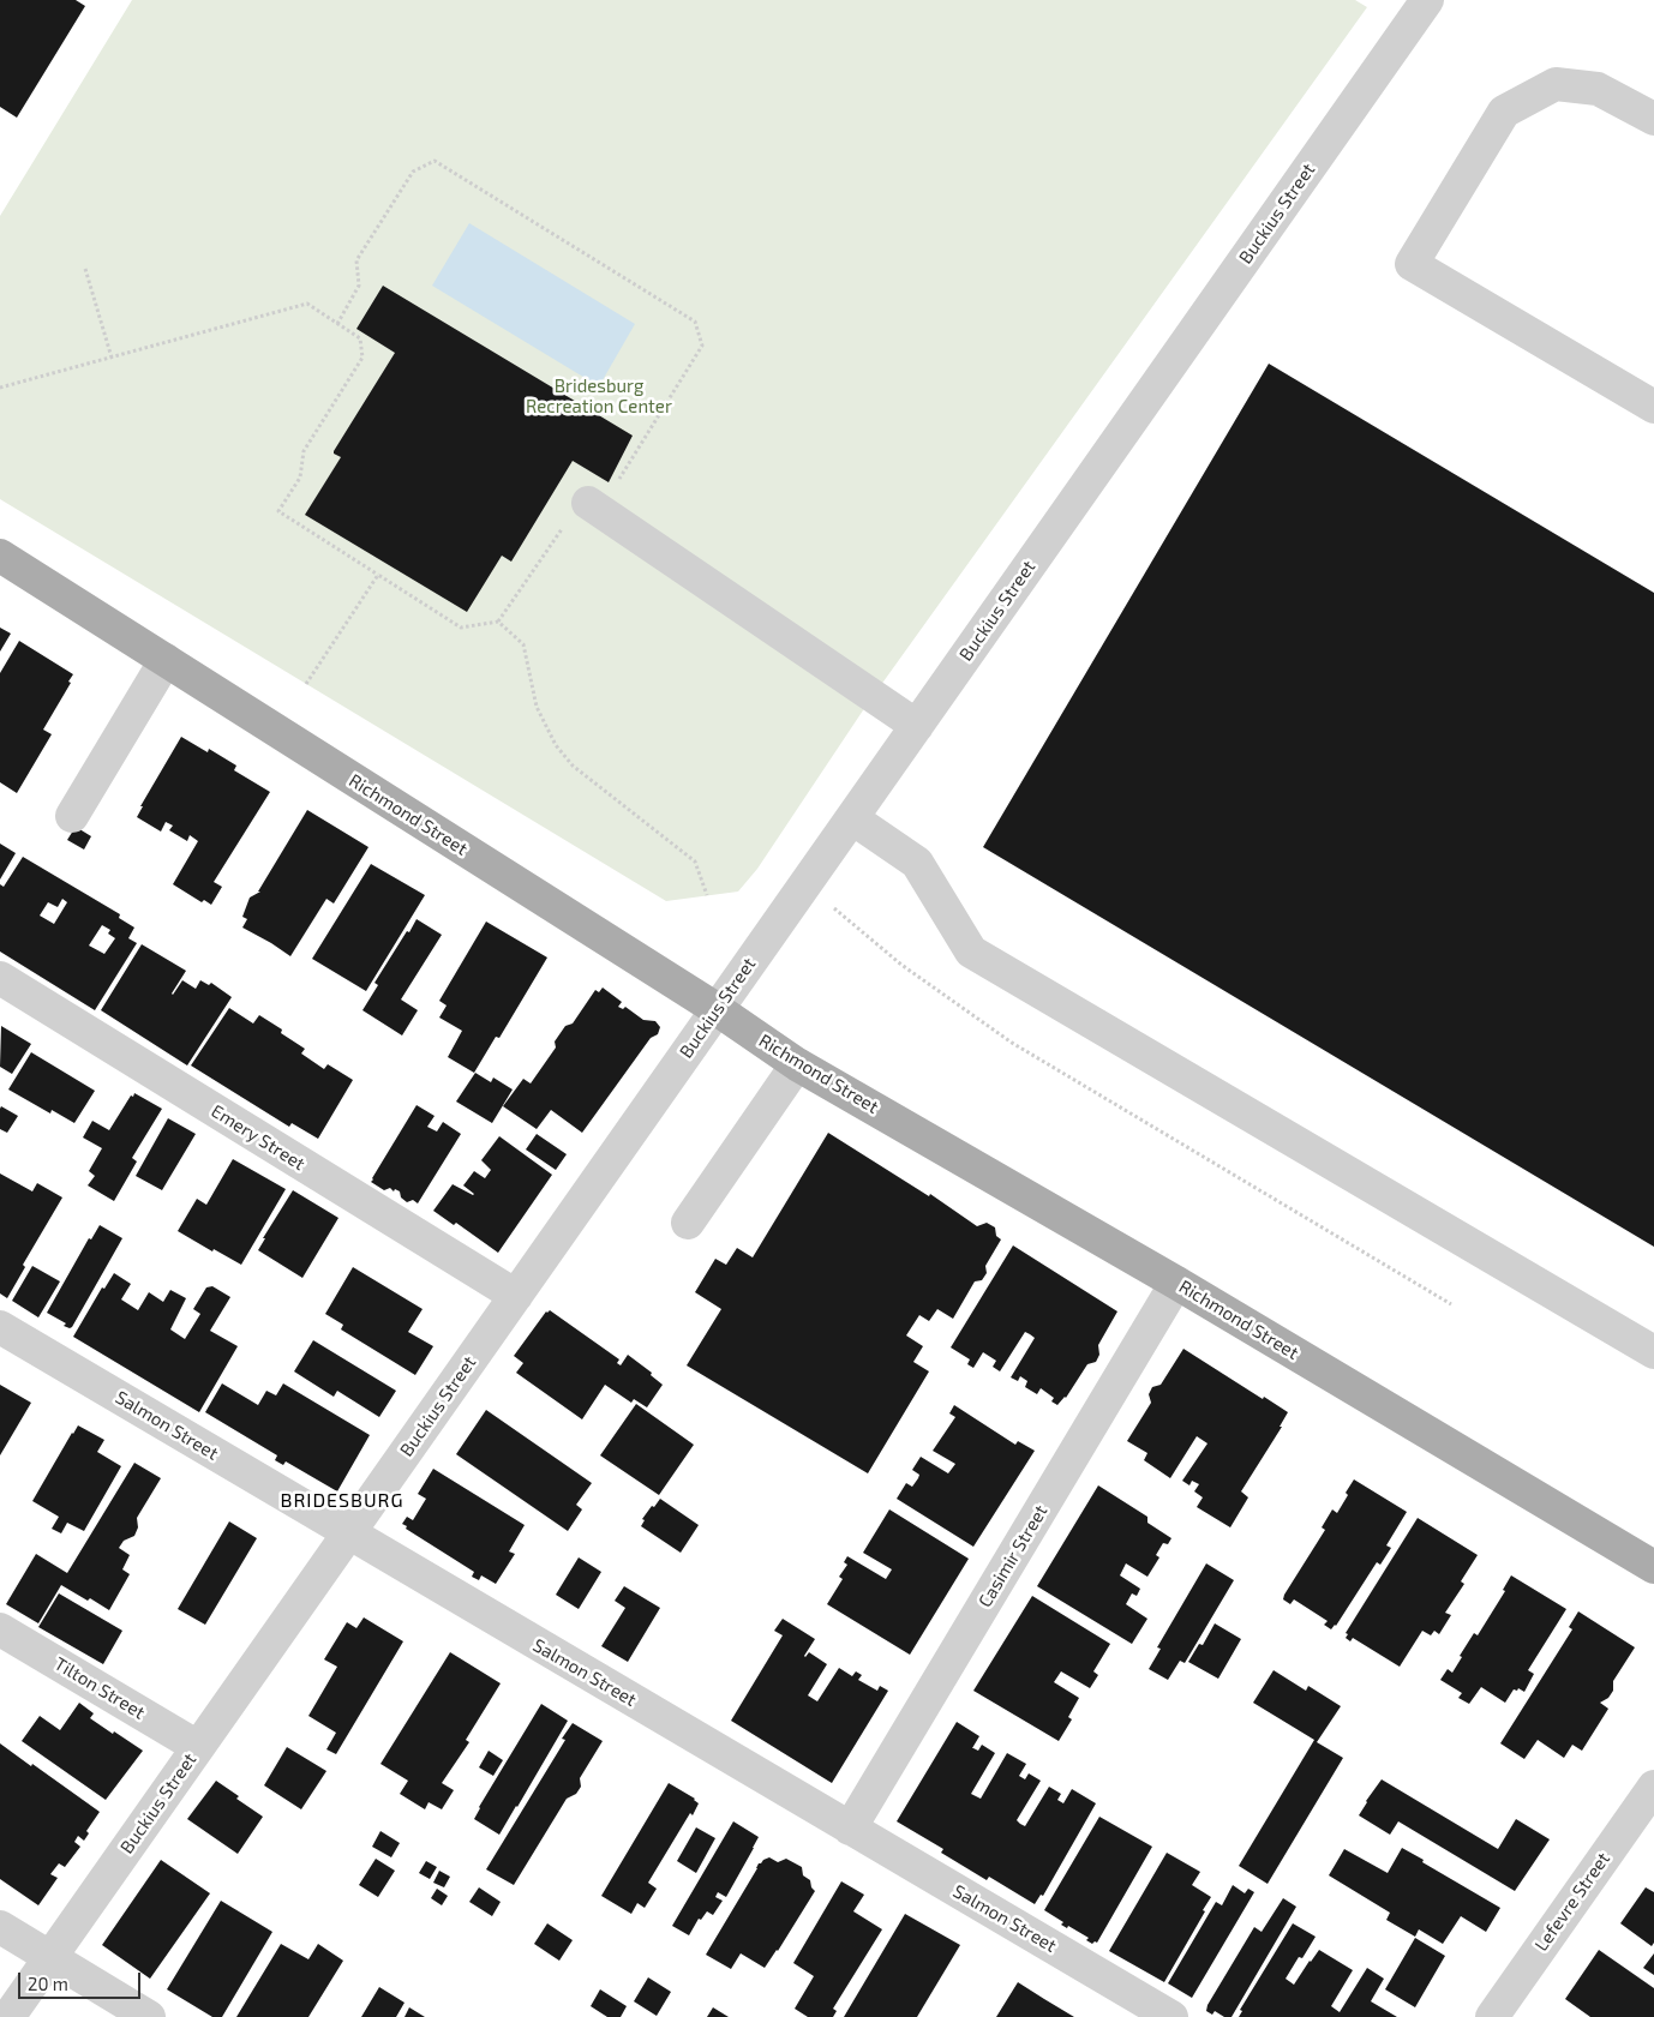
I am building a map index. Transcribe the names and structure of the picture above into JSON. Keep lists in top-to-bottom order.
{
  "streets": {
    "main road": ["Richmond Street"],
    "street": [
      "Buckius Street",
      "Emery Street",
      "Salmon Street",
      "Casimir Street",
      "Tilton Street",
      "Lefevre Street"
    ]
  },
  "crossings": [
    ["Buckius Street", "Richmond Street"],
    ["Buckius Street", "Emery Street"],
    ["Buckius Street", "Salmon Street"],
    ["Buckius Street", "Tilton Street"],
    ["Richmond Street", "Casimir Street"],
    ["Salmon Street", "Casimir Street"]
  ],
  "districts": ["BRIDESBURG"],
  "parks": ["Bridesburg Recreation Center"],
  "scale_bar": "20 m"
}
